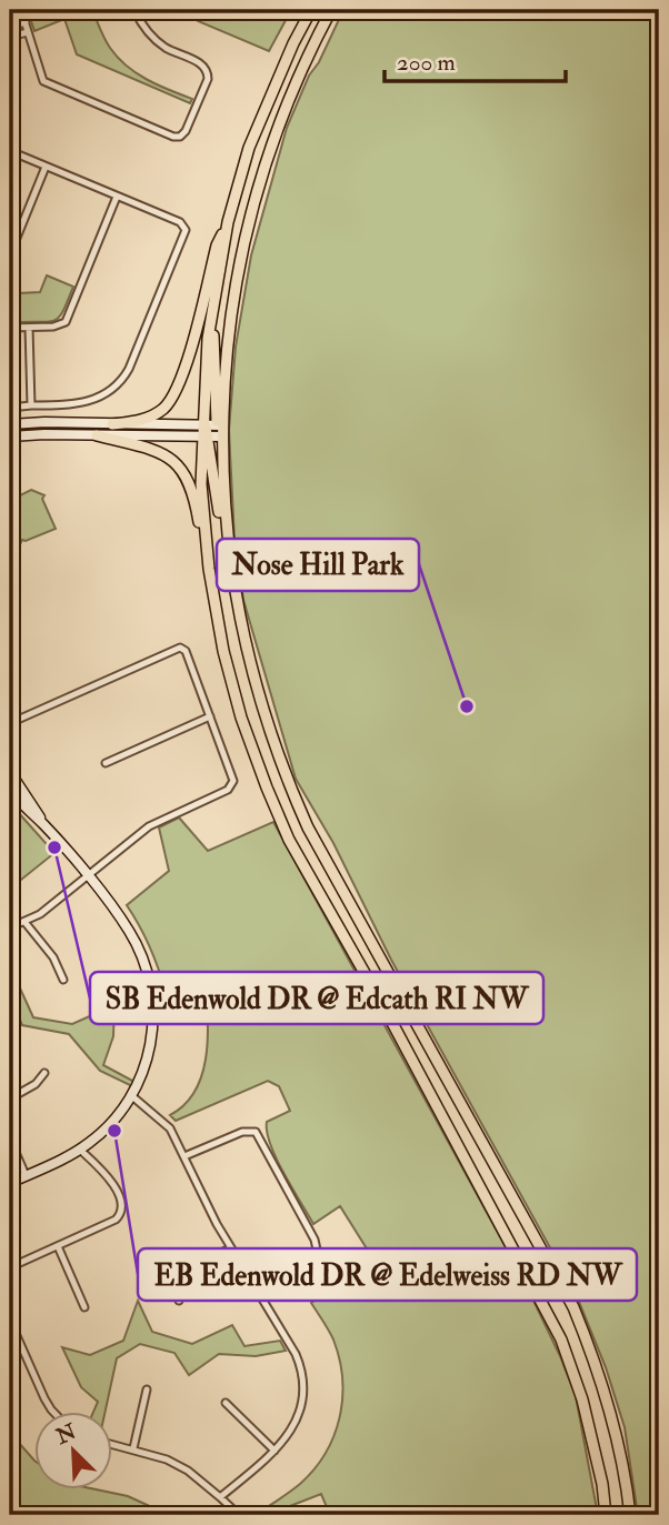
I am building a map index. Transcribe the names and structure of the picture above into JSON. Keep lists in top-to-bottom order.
{
  "places": ["Nose Hill Park", "SB Edenwold DR @ Edcath RI NW", "EB Edenwold DR @ Edelweiss RD NW"],
  "scale_bar": "200 m",
  "north": "top left"
}
